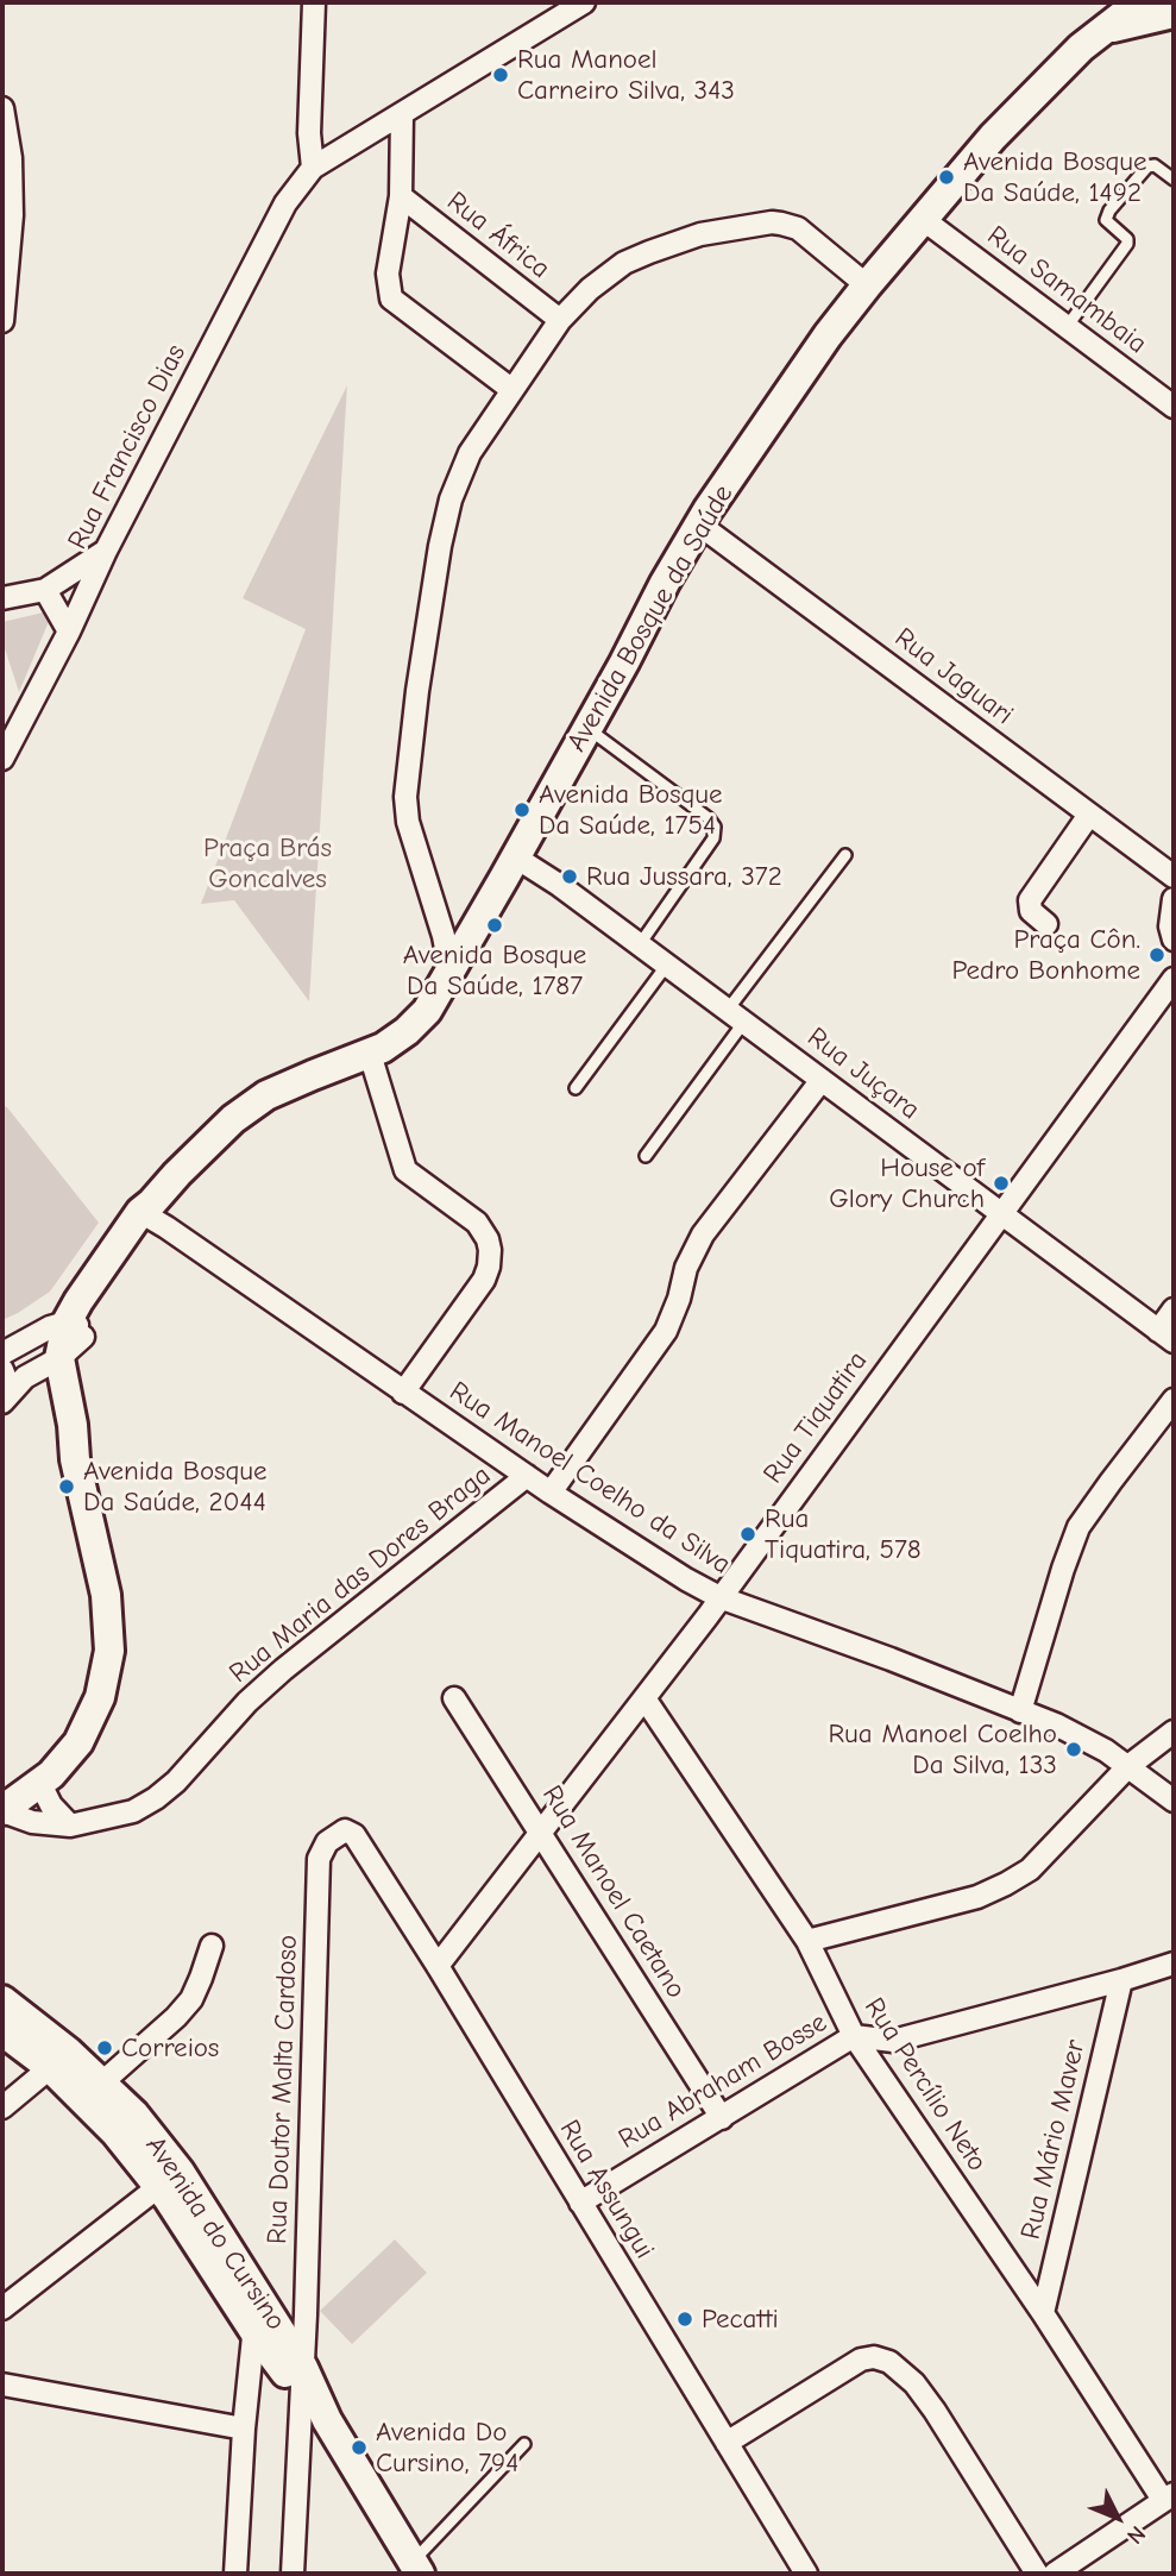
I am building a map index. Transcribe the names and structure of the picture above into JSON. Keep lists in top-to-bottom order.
{
  "streets": {
    "street": [
      "Rua África",
      "Rua Samambaia",
      "Rua Francisco Dias",
      "Avenida Bosque da Saúde",
      "Rua Jaguari",
      "Rua Juçara",
      "Rua Tiquatira",
      "Rua Manoel Coelho da Silva",
      "Rua Maria das Dores Braga",
      "Rua Manoel Caetano",
      "Rua Abraham Bosse",
      "Rua Percílio Neto",
      "Rua Doutor Malta Cardoso",
      "Rua Mário Maver",
      "Rua Assungui",
      "Avenida do Cursino"
    ]
  },
  "crossings": [
    ["Rua Samambaia", "Avenida Bosque da Saúde"],
    ["Avenida Bosque da Saúde", "Rua Jaguari"],
    ["Avenida Bosque da Saúde", "Rua Juçara"],
    ["Avenida Bosque da Saúde", "Rua Manoel Coelho da Silva"],
    ["Avenida Bosque da Saúde", "Rua Maria das Dores Braga"],
    ["Rua Juçara", "Rua Tiquatira"],
    ["Rua Tiquatira", "Rua Manoel Coelho da Silva"],
    ["Rua Tiquatira", "Rua Manoel Caetano"],
    ["Rua Tiquatira", "Rua Percílio Neto"],
    ["Rua Tiquatira", "Rua Assungui"],
    ["Rua Manoel Coelho da Silva", "Rua Maria das Dores Braga"],
    ["Rua Manoel Caetano", "Rua Abraham Bosse"],
    ["Rua Abraham Bosse", "Rua Percílio Neto"],
    ["Rua Abraham Bosse", "Rua Assungui"],
    ["Rua Percílio Neto", "Rua Mário Maver"],
    ["Rua Doutor Malta Cardoso", "Rua Assungui"],
    ["Rua Doutor Malta Cardoso", "Avenida do Cursino"]
  ],
  "parks": ["Praça Brás Goncalves"],
  "places": [
    "Rua Manoel Carneiro Silva, 343",
    "Avenida Bosque Da Saúde, 1492",
    "Avenida Bosque Da Saúde, 1754",
    "Rua Jussara, 372",
    "Avenida Bosque Da Saúde, 1787",
    "Praça Côn. Pedro Bonhome",
    "House of Glory Church",
    "Avenida Bosque Da Saúde, 2044",
    "Rua Tiquatira, 578",
    "Rua Manoel Coelho Da Silva, 133",
    "Correios",
    "Pecatti",
    "Avenida Do Cursino, 794"
  ],
  "north": "bottom right"
}
